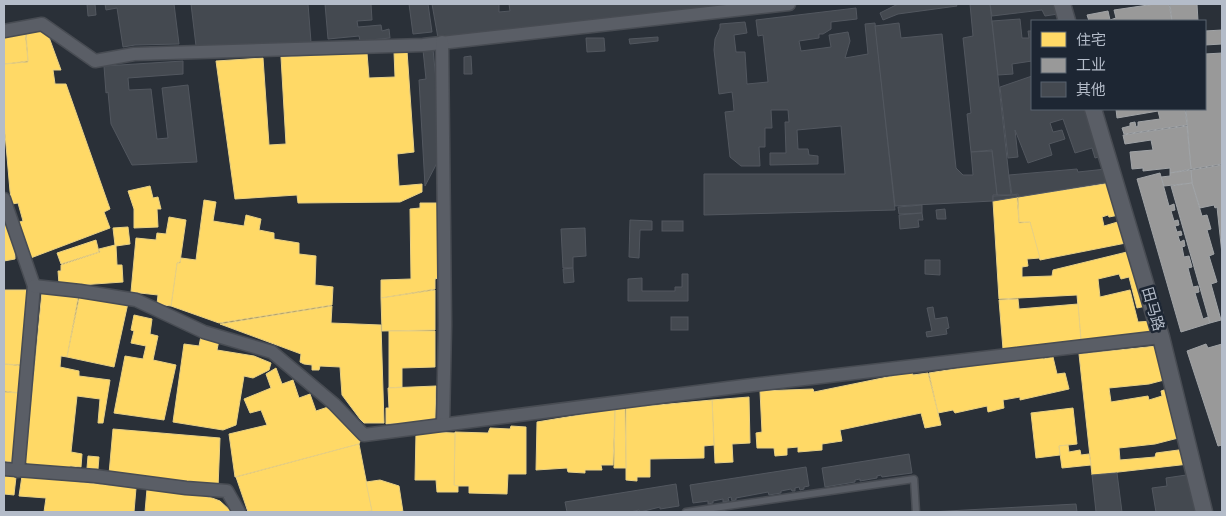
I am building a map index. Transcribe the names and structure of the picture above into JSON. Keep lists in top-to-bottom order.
{
  "streets": {
    "street": ["田马路"]
  },
  "legend": ["住宅", "工业", "其他"]
}
